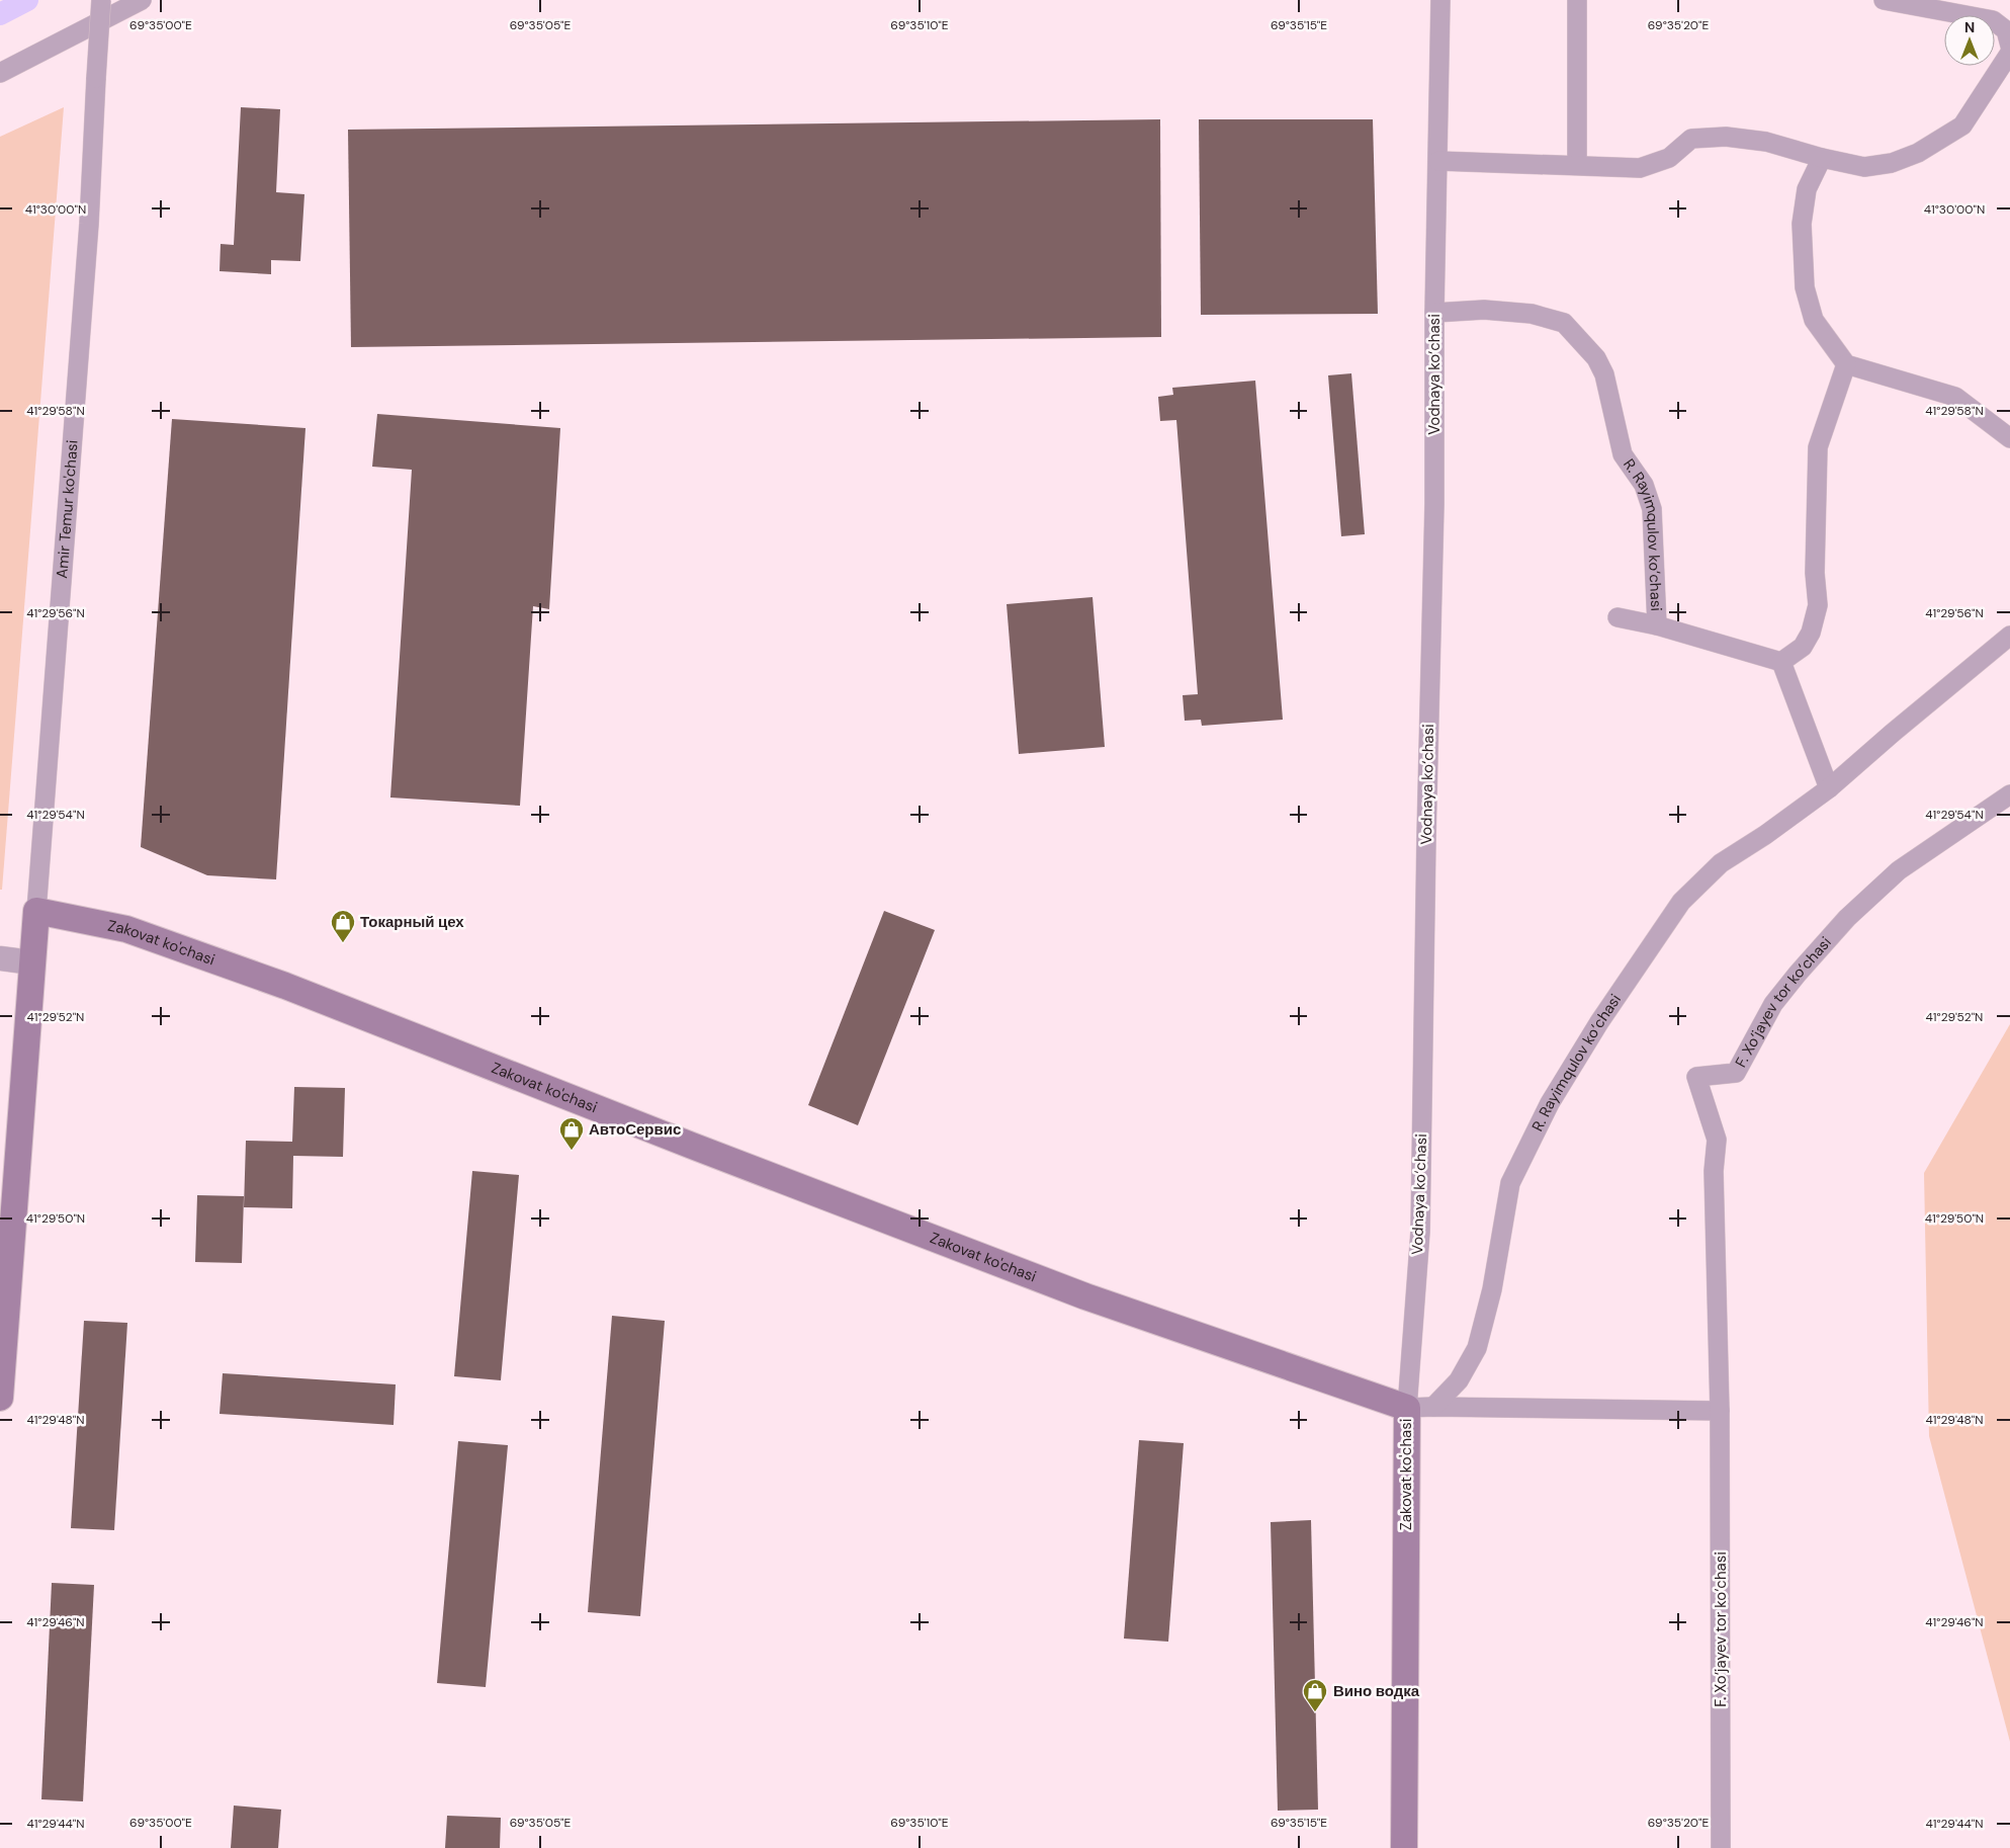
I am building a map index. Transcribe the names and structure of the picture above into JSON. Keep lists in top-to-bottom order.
{
  "streets": {
    "main road": ["Zakovat ko'chasi"],
    "street": [
      "Vodnaya ko‘chasi",
      "Amir Temur ko'chasi",
      "R. Rayimqulov ko‘chasi",
      "F. Xo‘jayev tor ko‘chasi"
    ]
  },
  "crossings": [
    ["Vodnaya ko‘chasi", "R. Rayimqulov ko‘chasi"],
    ["Vodnaya ko‘chasi", "Zakovat ko'chasi"],
    ["Amir Temur ko'chasi", "Zakovat ko'chasi"]
  ],
  "places": {
    "shop": ["Токарный цех", "АвтоСервис", "Вино водка"]
  },
  "north": "top",
  "coordinates": [
    "69°35'00\"E",
    "69°35'05\"E",
    "69°35'10\"E",
    "69°35'15\"E",
    "69°35'20\"E",
    "41°30'00\"N",
    "41°29'58\"N",
    "41°29'56\"N",
    "41°29'54\"N",
    "41°29'52\"N",
    "41°29'50\"N",
    "41°29'48\"N",
    "41°29'46\"N",
    "41°29'44\"N"
  ]
}
